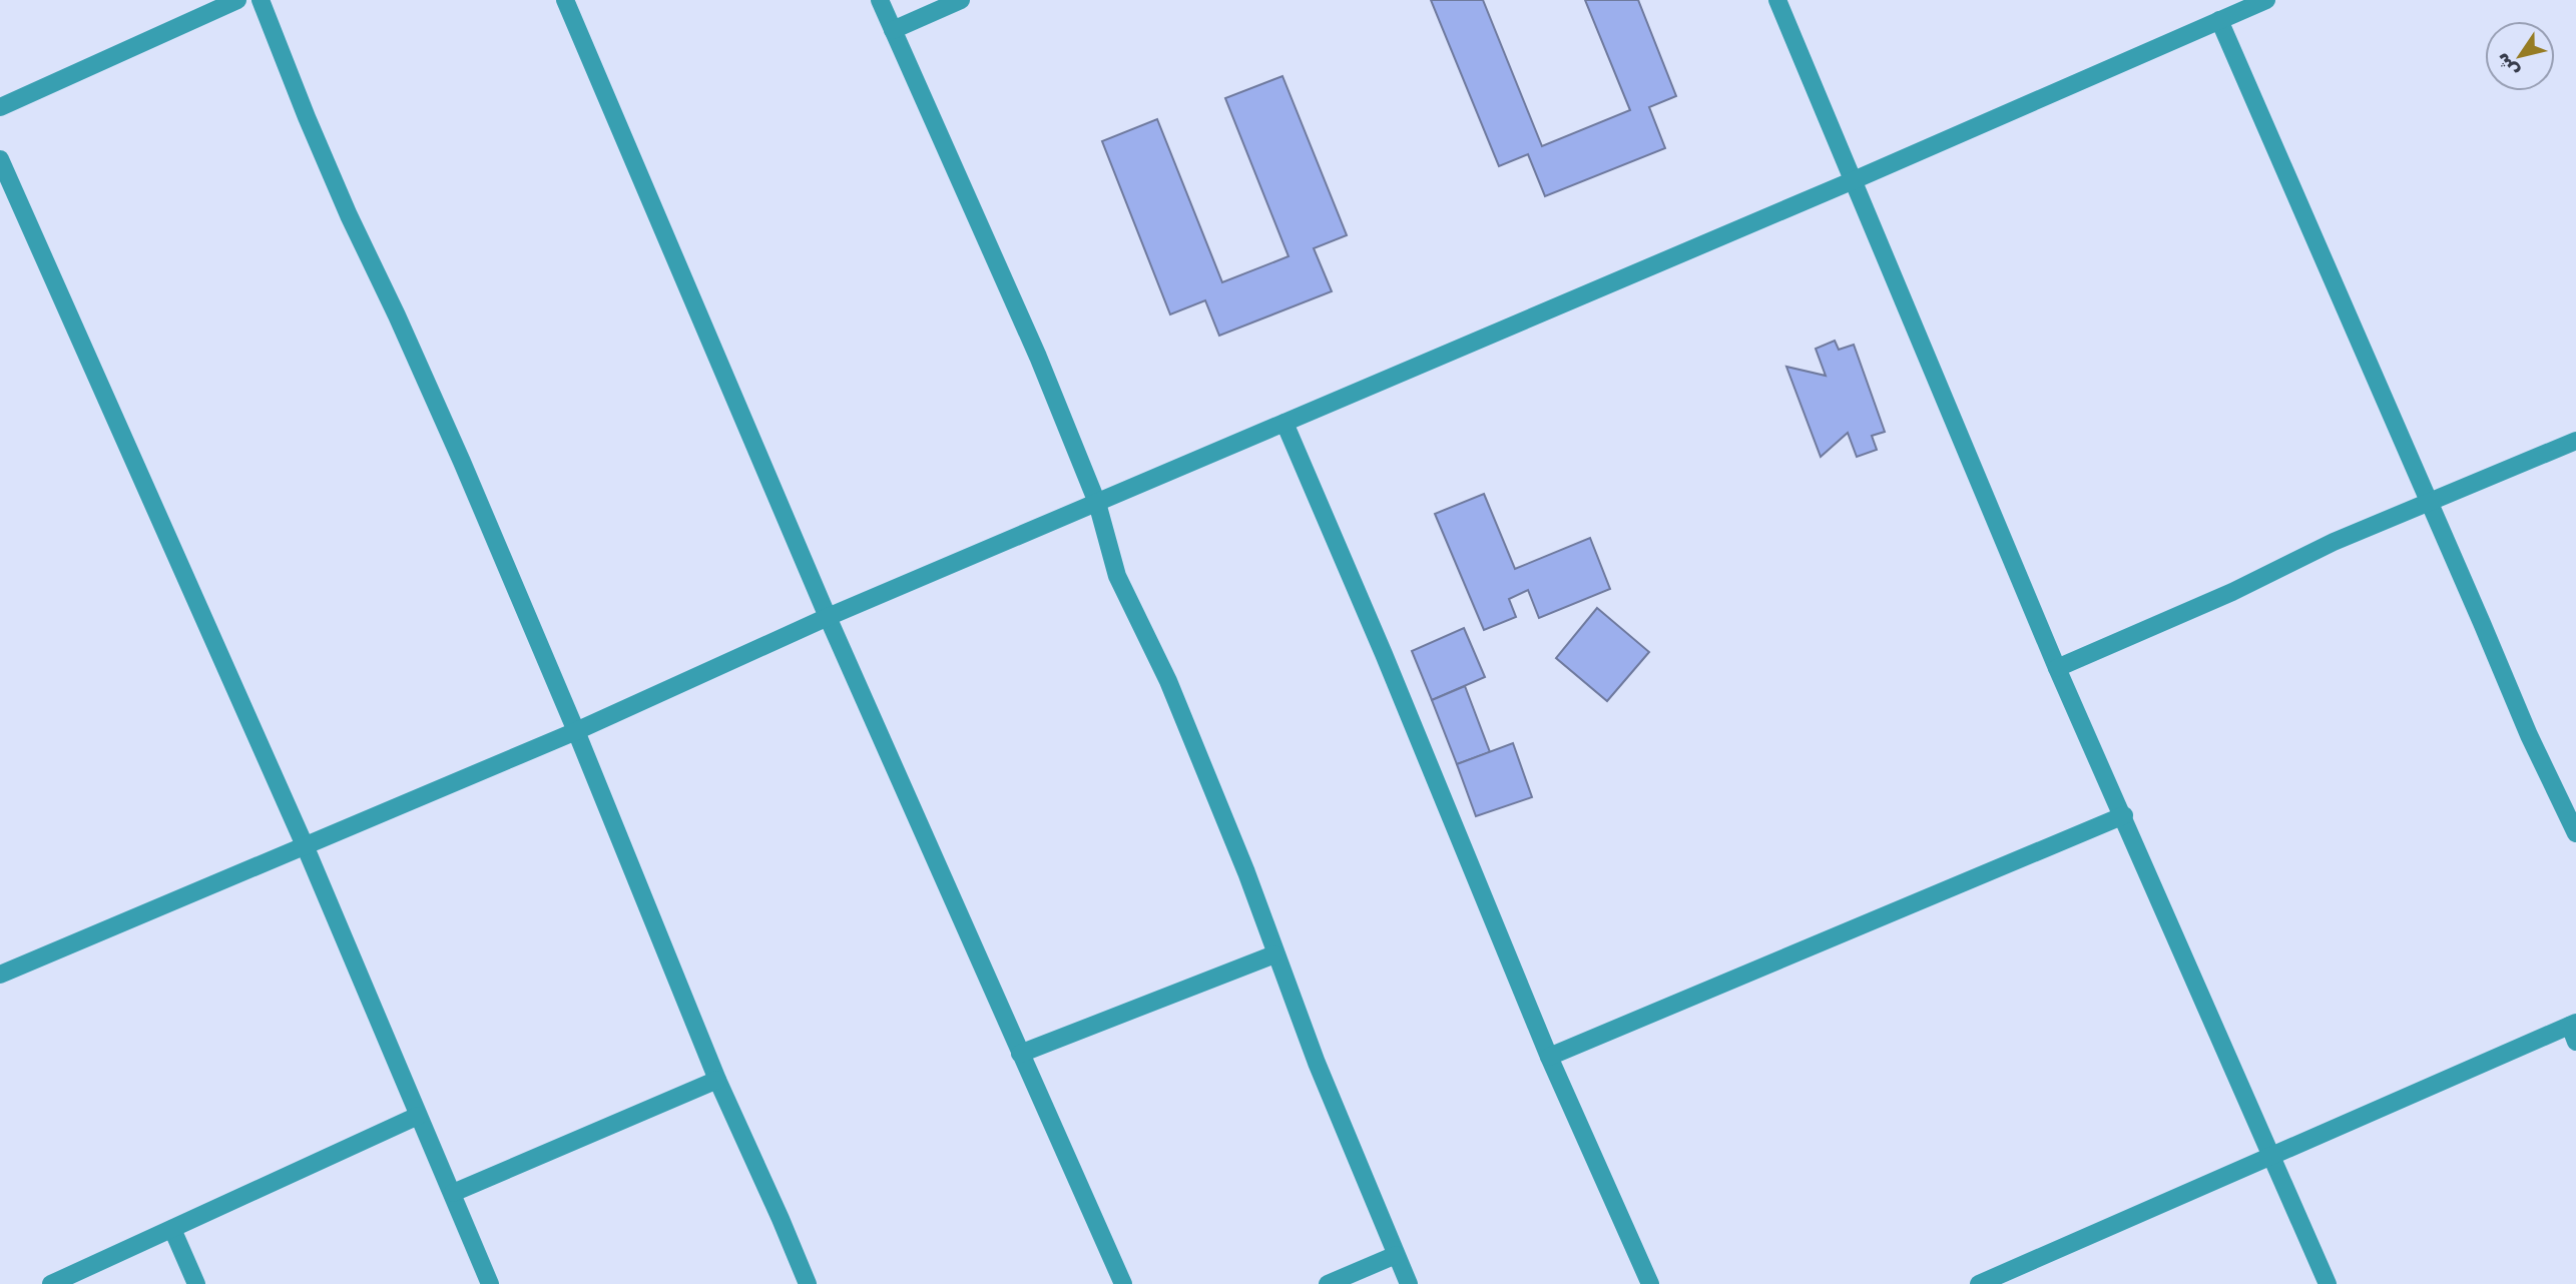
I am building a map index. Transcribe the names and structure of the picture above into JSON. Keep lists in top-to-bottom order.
{
  "north": "bottom left"
}
